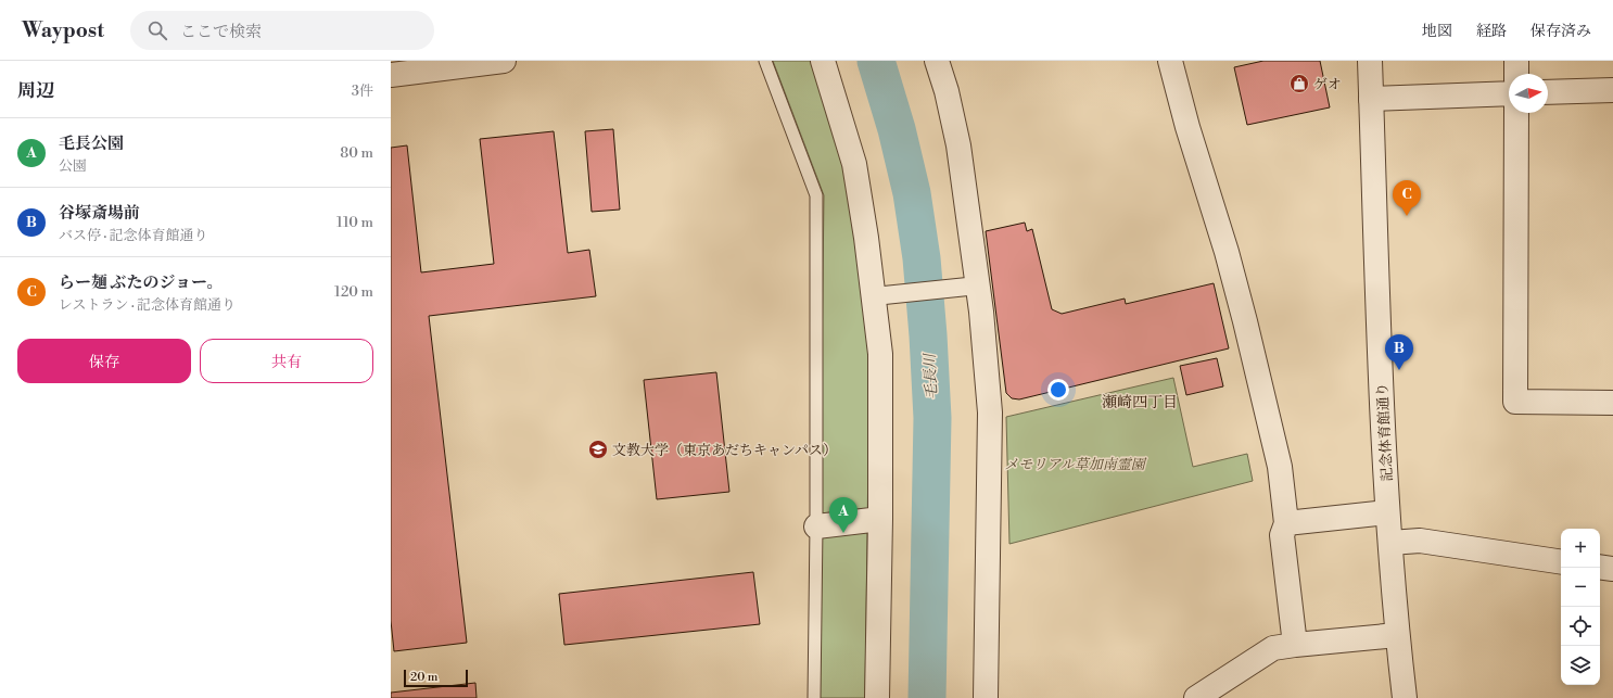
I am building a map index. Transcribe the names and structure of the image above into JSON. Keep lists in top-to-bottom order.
{
  "streets": {
    "street": ["記念体育館通り"]
  },
  "districts": ["瀬崎四丁目"],
  "water": ["毛長川"],
  "parks": ["メモリアル草加南霊園"],
  "places": {
    "shop": ["ゲオ"],
    "school or university": ["文教大学（東京あだちキャンパス）"]
  },
  "scale_bar": "20 m",
  "north": "right",
  "page": {
    "header": "Waypost",
    "search": "ここで検索",
    "nav": ["地図", "経路", "保存済み"],
    "heading": ["周辺", "3件"],
    "list": [
      {
        "mark": "A",
        "name": "毛長公園",
        "note": "公園",
        "value": "80 m"
      },
      {
        "mark": "B",
        "name": "谷塚斎場前",
        "note": "バス停 · 記念体育館通り",
        "value": "110 m"
      },
      {
        "mark": "C",
        "name": "らー麺 ぶたのジョー。",
        "note": "レストラン · 記念体育館通り",
        "value": "120 m"
      }
    ],
    "pins": ["C", "B", "A"],
    "buttons": ["保存", "共有"],
    "map_buttons": ["+", "−"],
    "scale": "20 m"
  }
}
